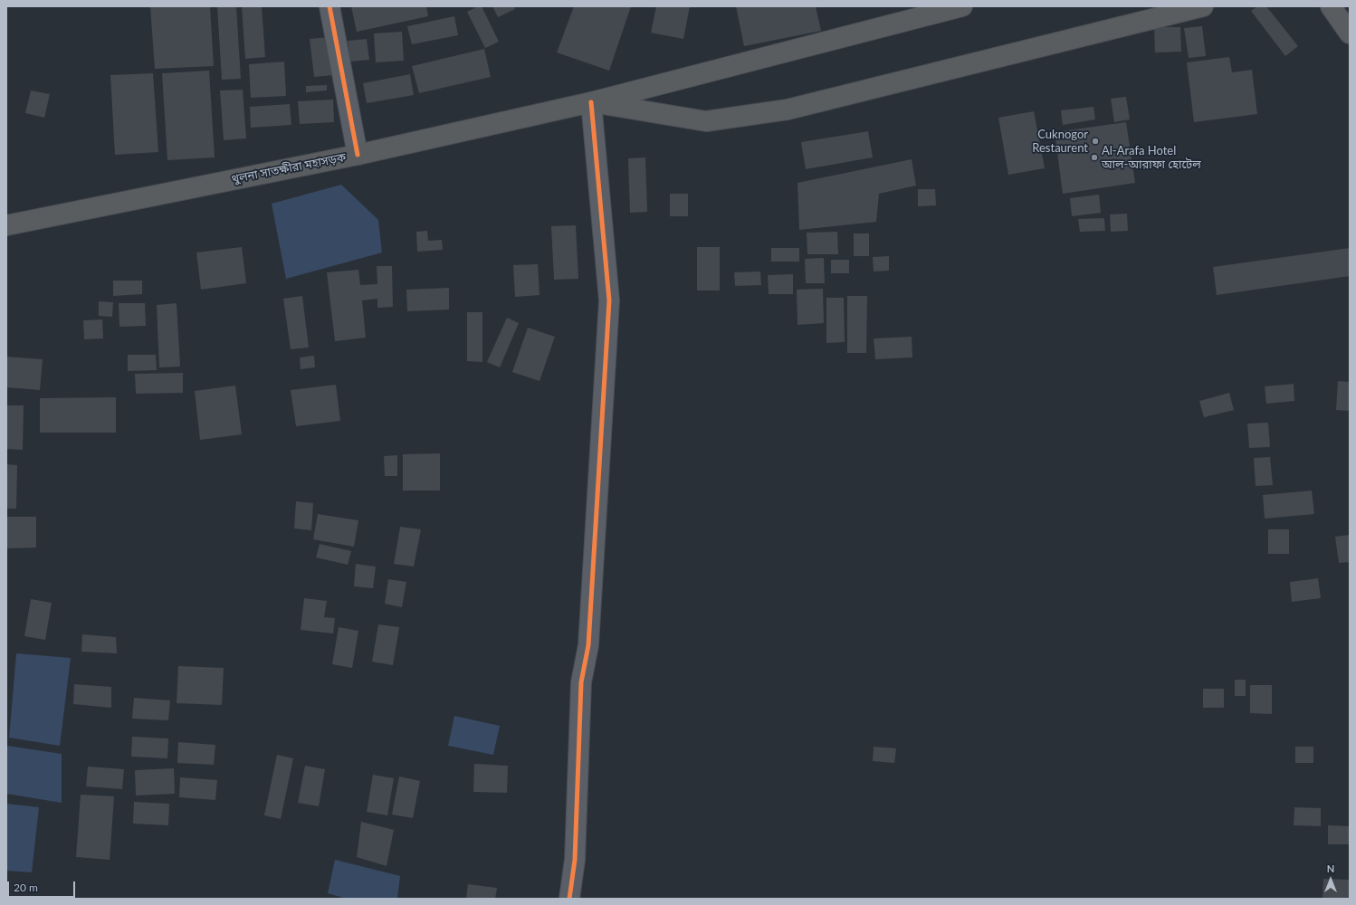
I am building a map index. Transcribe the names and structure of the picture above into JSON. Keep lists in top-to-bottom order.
{
  "streets": {
    "highway": ["থুলনা সাতক্ষীরা মহাসড়ক"]
  },
  "places": ["Cuknogor Restaurent", "Al-Arafa Hotel আল-আরাফা হোটেল"],
  "scale_bar": "20 m",
  "north": "top"
}
